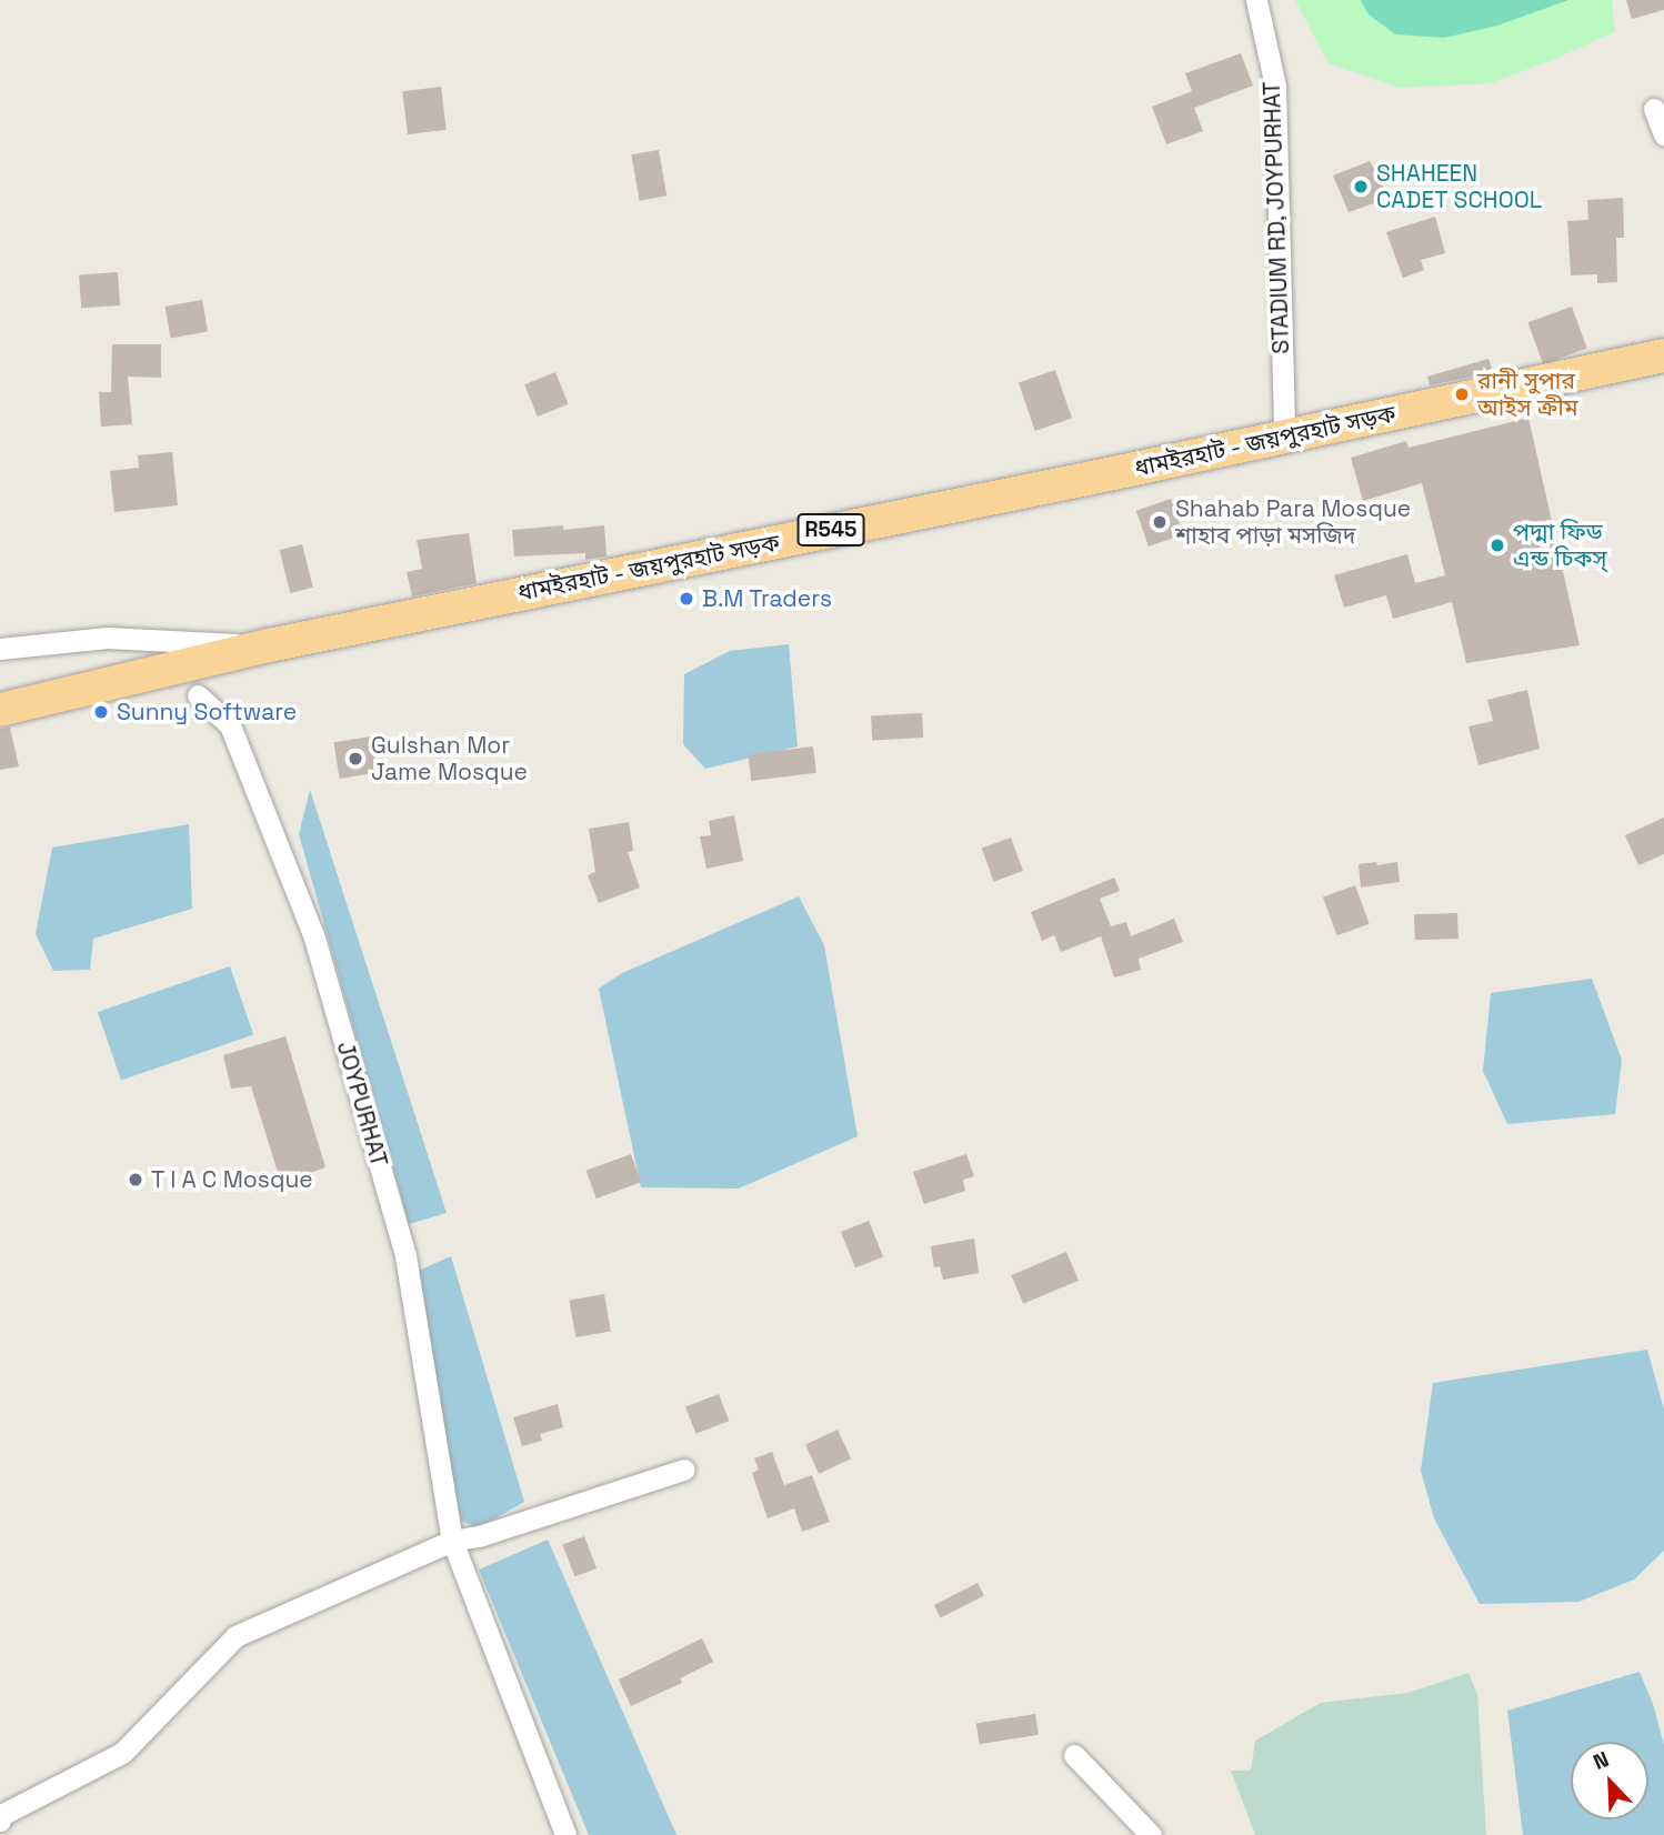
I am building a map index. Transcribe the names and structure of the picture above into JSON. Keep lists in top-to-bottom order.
{
  "streets": {
    "main road": ["ধামইরহাট - জয়পুরহাট সড়ক", "R545"],
    "street": ["STADIUM RD, JOYPURHAT", "JOYPURHAT"]
  },
  "crossings": [
    ["STADIUM RD, JOYPURHAT", "ধামইরহাট - জয়পুরহাট সড়ক"]
  ],
  "places": [
    "SHAHEEN CADET SCHOOL",
    "রানী সুপার আইস ক্রীম",
    "Shahab Para Mosque শাহাব পাড়া মসজিদ",
    "পদ্মা ফিড এন্ড চিকস্‌",
    "B.M Traders",
    "Sunny Software",
    "Gulshan Mor Jame Mosque",
    "T I A C Mosque"
  ],
  "north": "top left"
}
